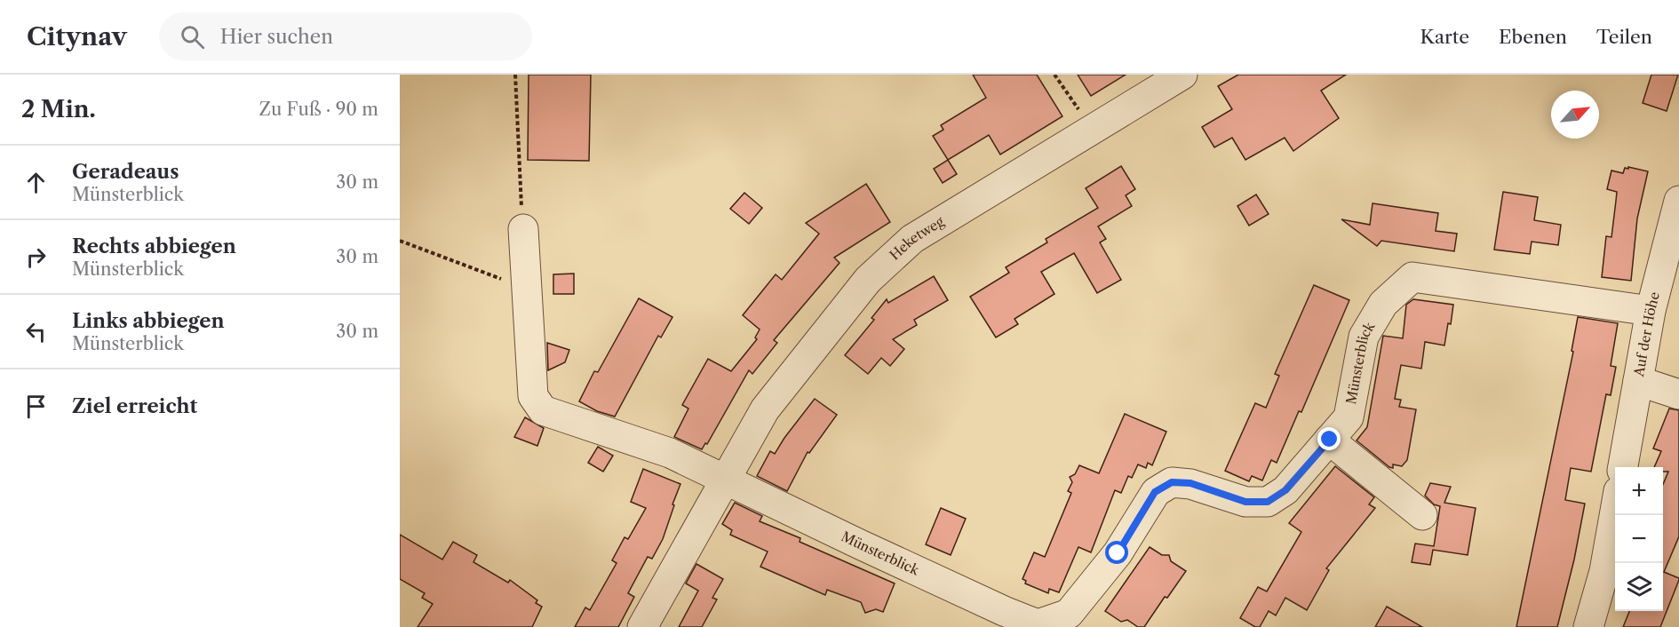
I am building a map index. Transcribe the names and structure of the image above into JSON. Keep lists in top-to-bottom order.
{
  "streets": {
    "street": ["Heketweg", "Auf der Höhe", "Münsterblick"]
  },
  "crossings": [
    ["Heketweg", "Münsterblick"],
    ["Auf der Höhe", "Münsterblick"]
  ],
  "north": "top right",
  "page": {
    "header": "Citynav",
    "search": "Hier suchen",
    "nav": ["Karte", "Ebenen", "Teilen"],
    "heading": ["2 Min.", "Zu Fuß · 90 m"],
    "list": [
      ["Geradeaus", "Münsterblick", "30 m"],
      ["Rechts abbiegen", "Münsterblick", "30 m"],
      ["Links abbiegen", "Münsterblick", "30 m"],
      "Ziel erreicht"
    ],
    "map_buttons": ["+", "−"]
  }
}
